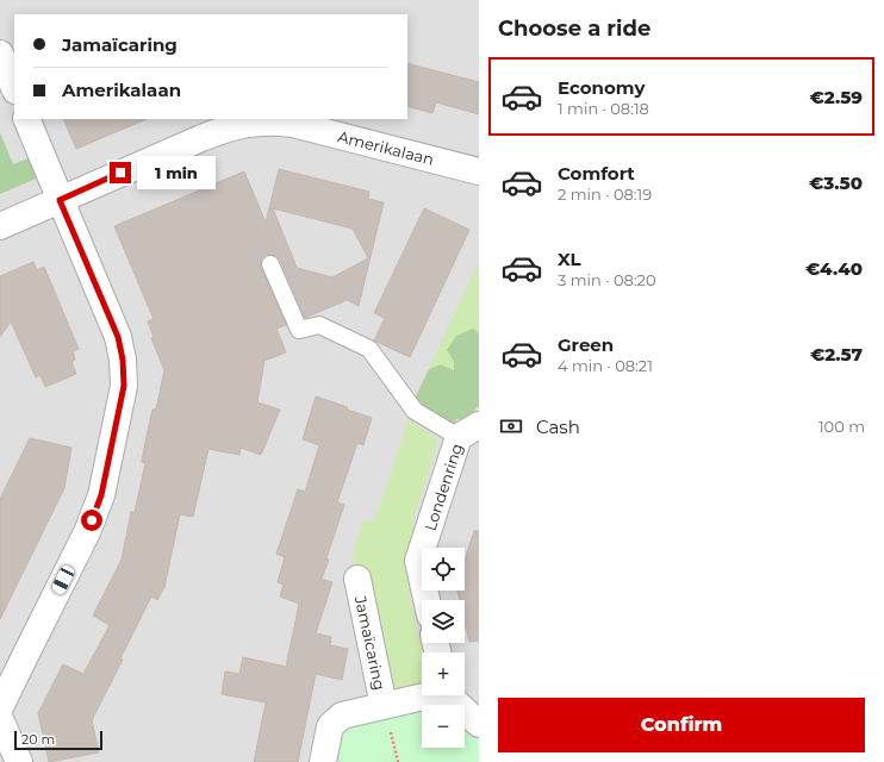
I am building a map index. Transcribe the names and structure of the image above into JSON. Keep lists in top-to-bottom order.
{
  "streets": {
    "street": ["Amerikalaan", "Londenring", "Jamaïcaring"]
  },
  "scale_bar": "20 m",
  "page": {
    "heading": "Choose a ride",
    "banner": ["Jamaïcaring", "Amerikalaan"],
    "list": [
      {
        "name": "Economy",
        "note": "1 min · 08:18",
        "value": "€2.59"
      },
      {
        "name": "Comfort",
        "note": "2 min · 08:19",
        "value": "€3.50"
      },
      {
        "name": "XL",
        "note": "3 min · 08:20",
        "value": "€4.40"
      },
      {
        "name": "Green",
        "note": "4 min · 08:21",
        "value": "€2.57"
      }
    ],
    "bubble": "1 min",
    "pay": ["Cash", "100 m"],
    "map_buttons": ["+", "−"],
    "buttons": "Confirm",
    "scale": "20 m"
  }
}
